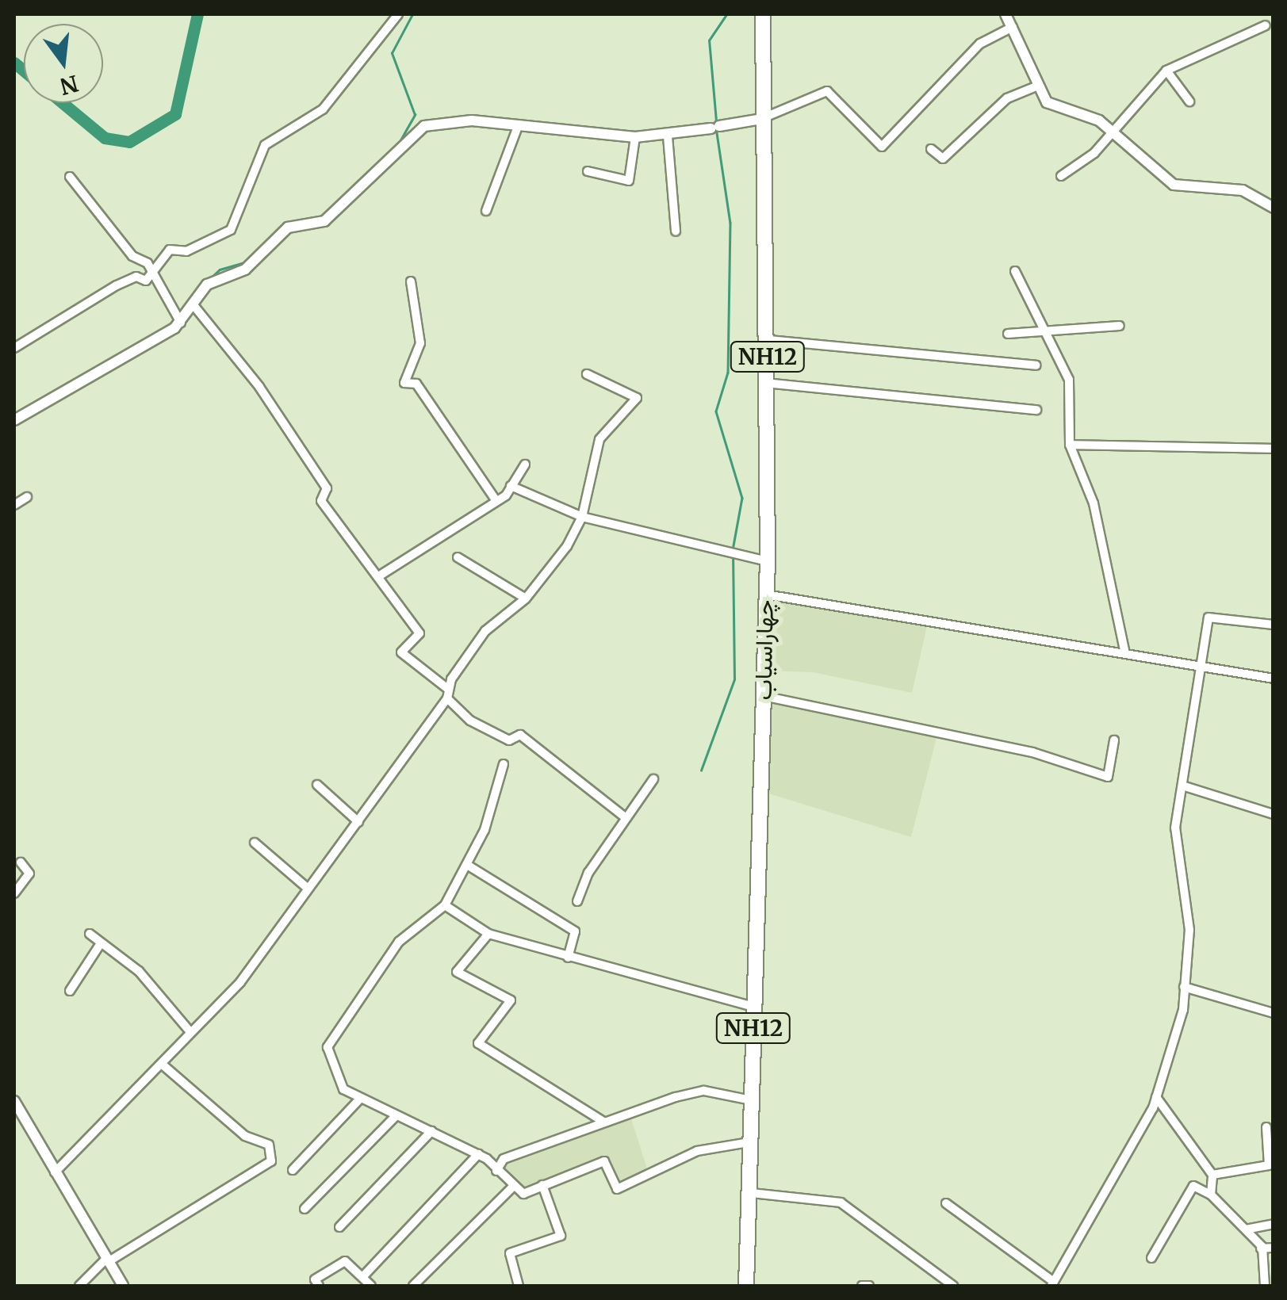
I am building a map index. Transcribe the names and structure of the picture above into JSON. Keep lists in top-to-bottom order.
{
  "streets": {
    "highway": ["NH12", "چهاراسیاب"]
  },
  "north": "bottom"
}
